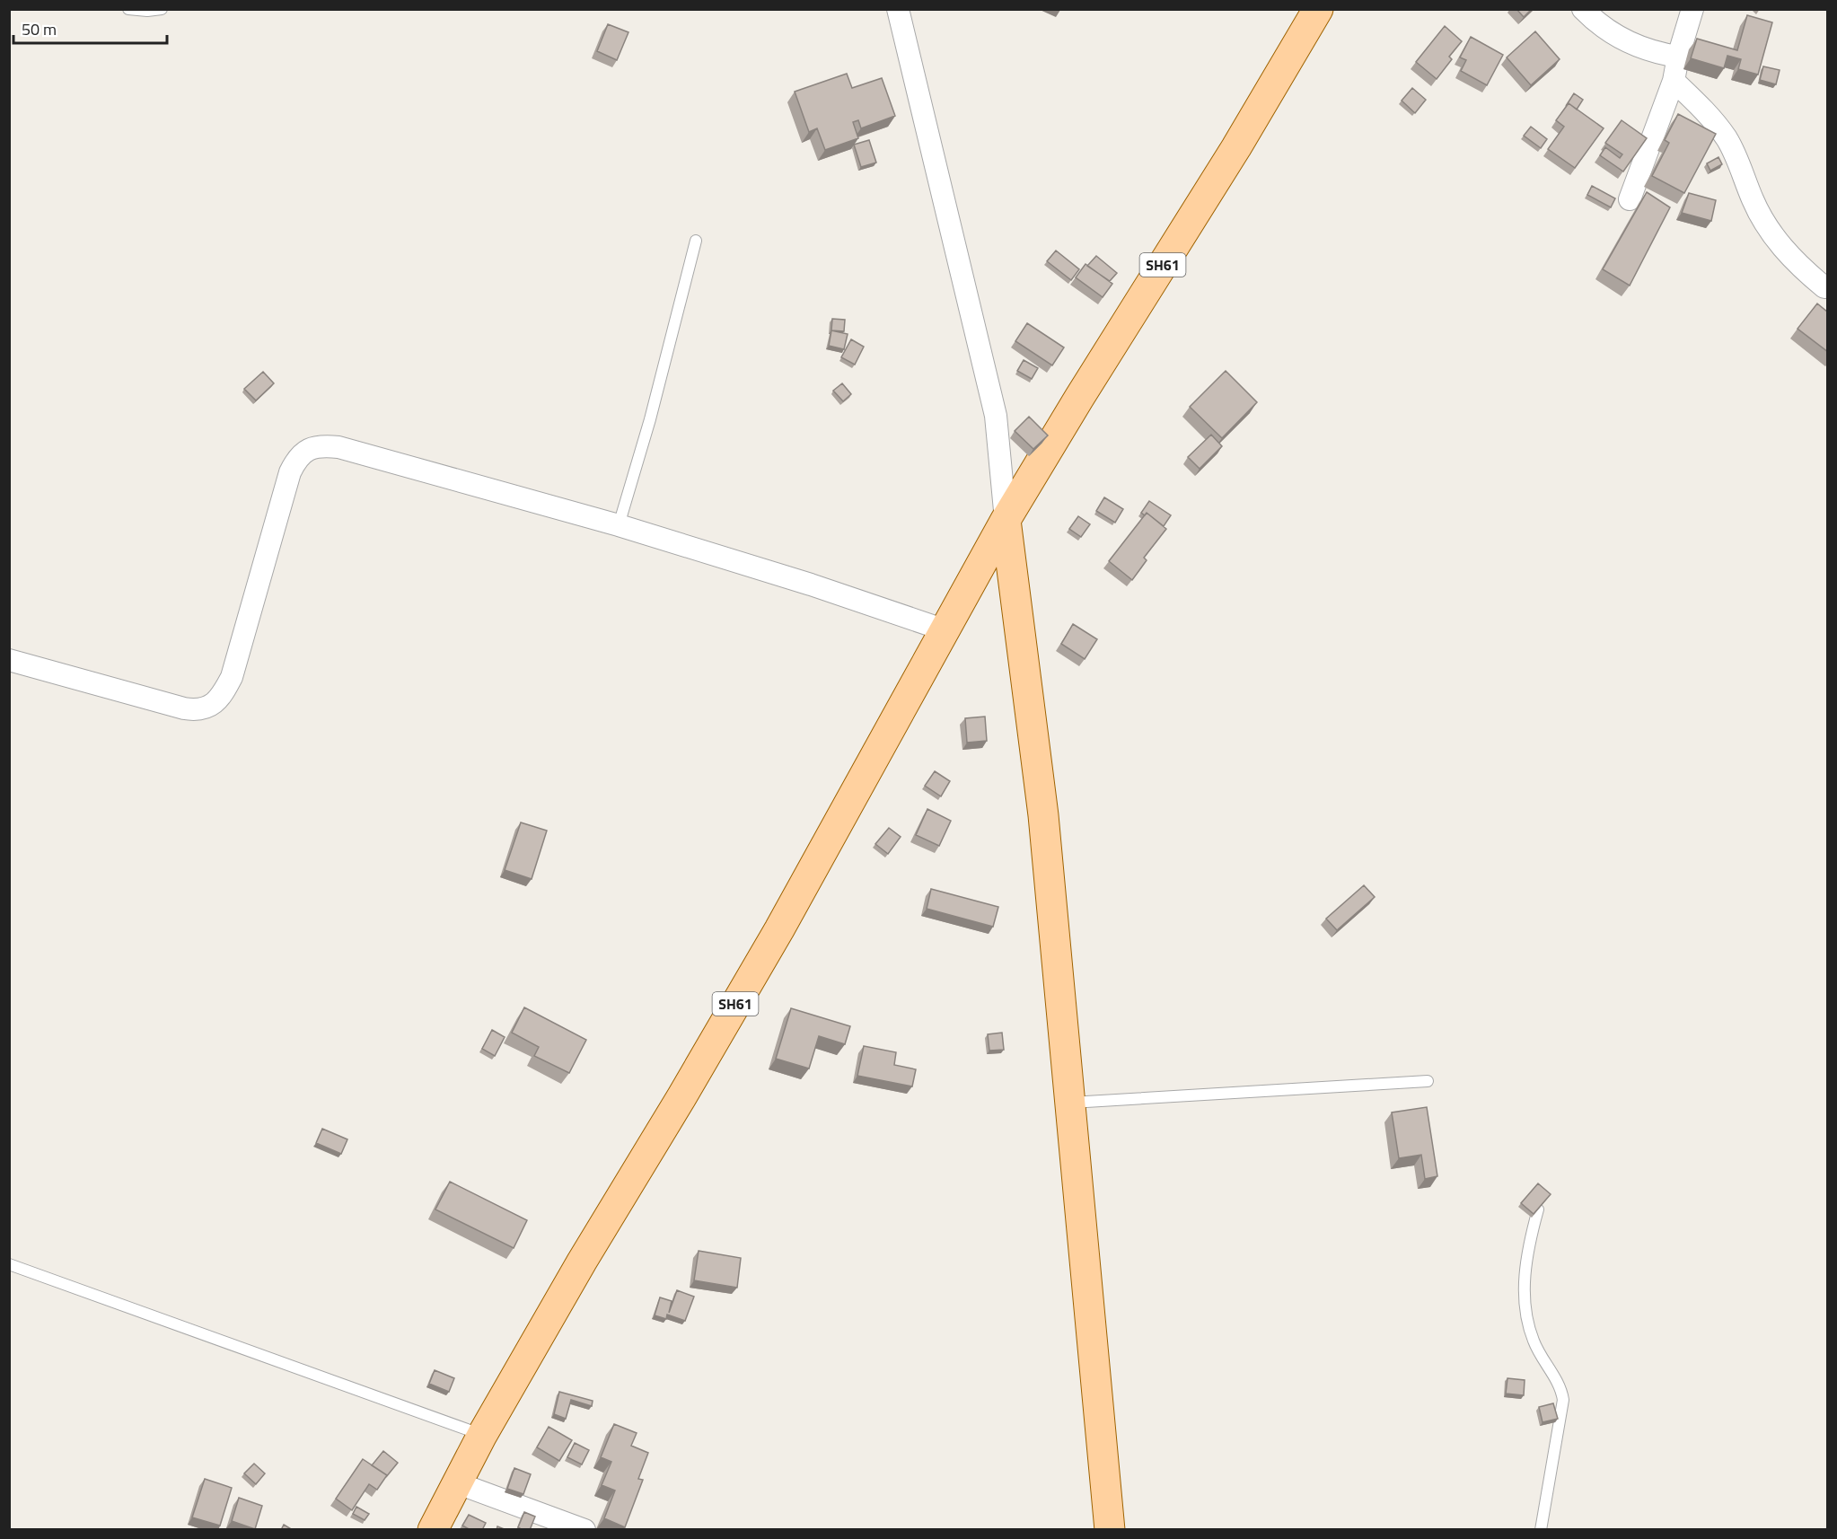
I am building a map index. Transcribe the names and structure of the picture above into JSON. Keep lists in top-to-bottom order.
{
  "streets": {
    "main road": ["SH61"]
  },
  "scale_bar": "50 m"
}
